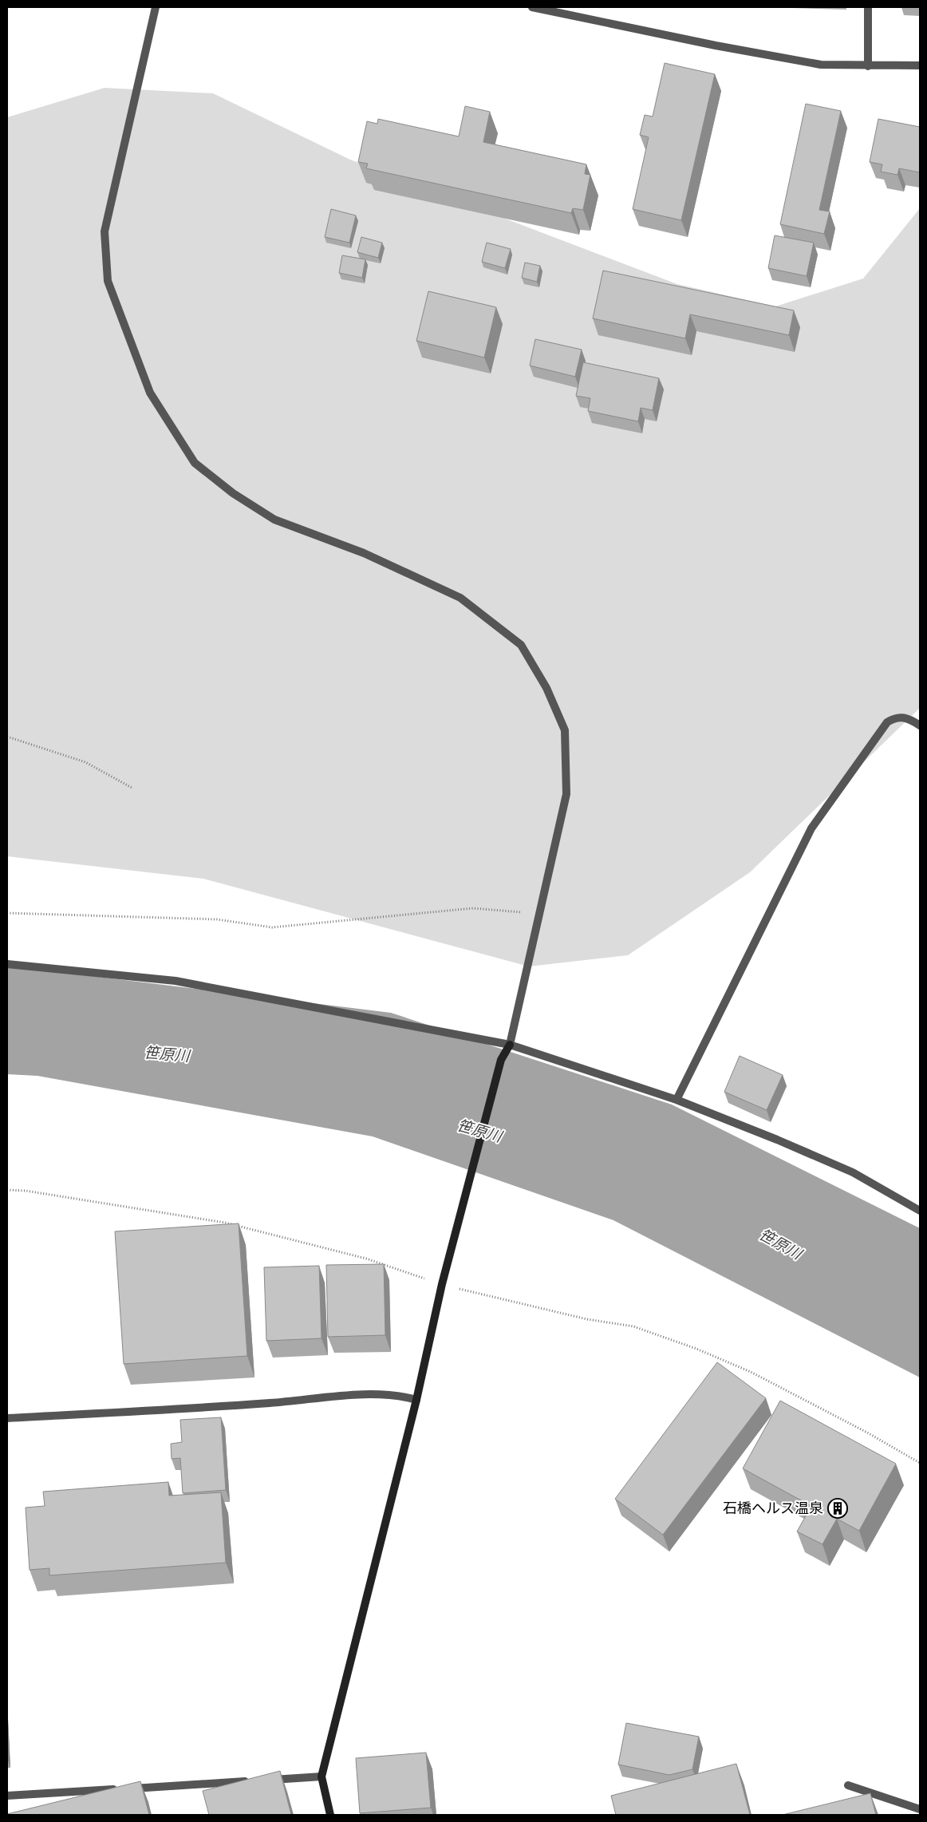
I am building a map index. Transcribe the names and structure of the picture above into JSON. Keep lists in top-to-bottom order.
{
  "water": ["笹原川"],
  "places": {
    "building": ["石橋ヘルス温泉"]
  }
}
